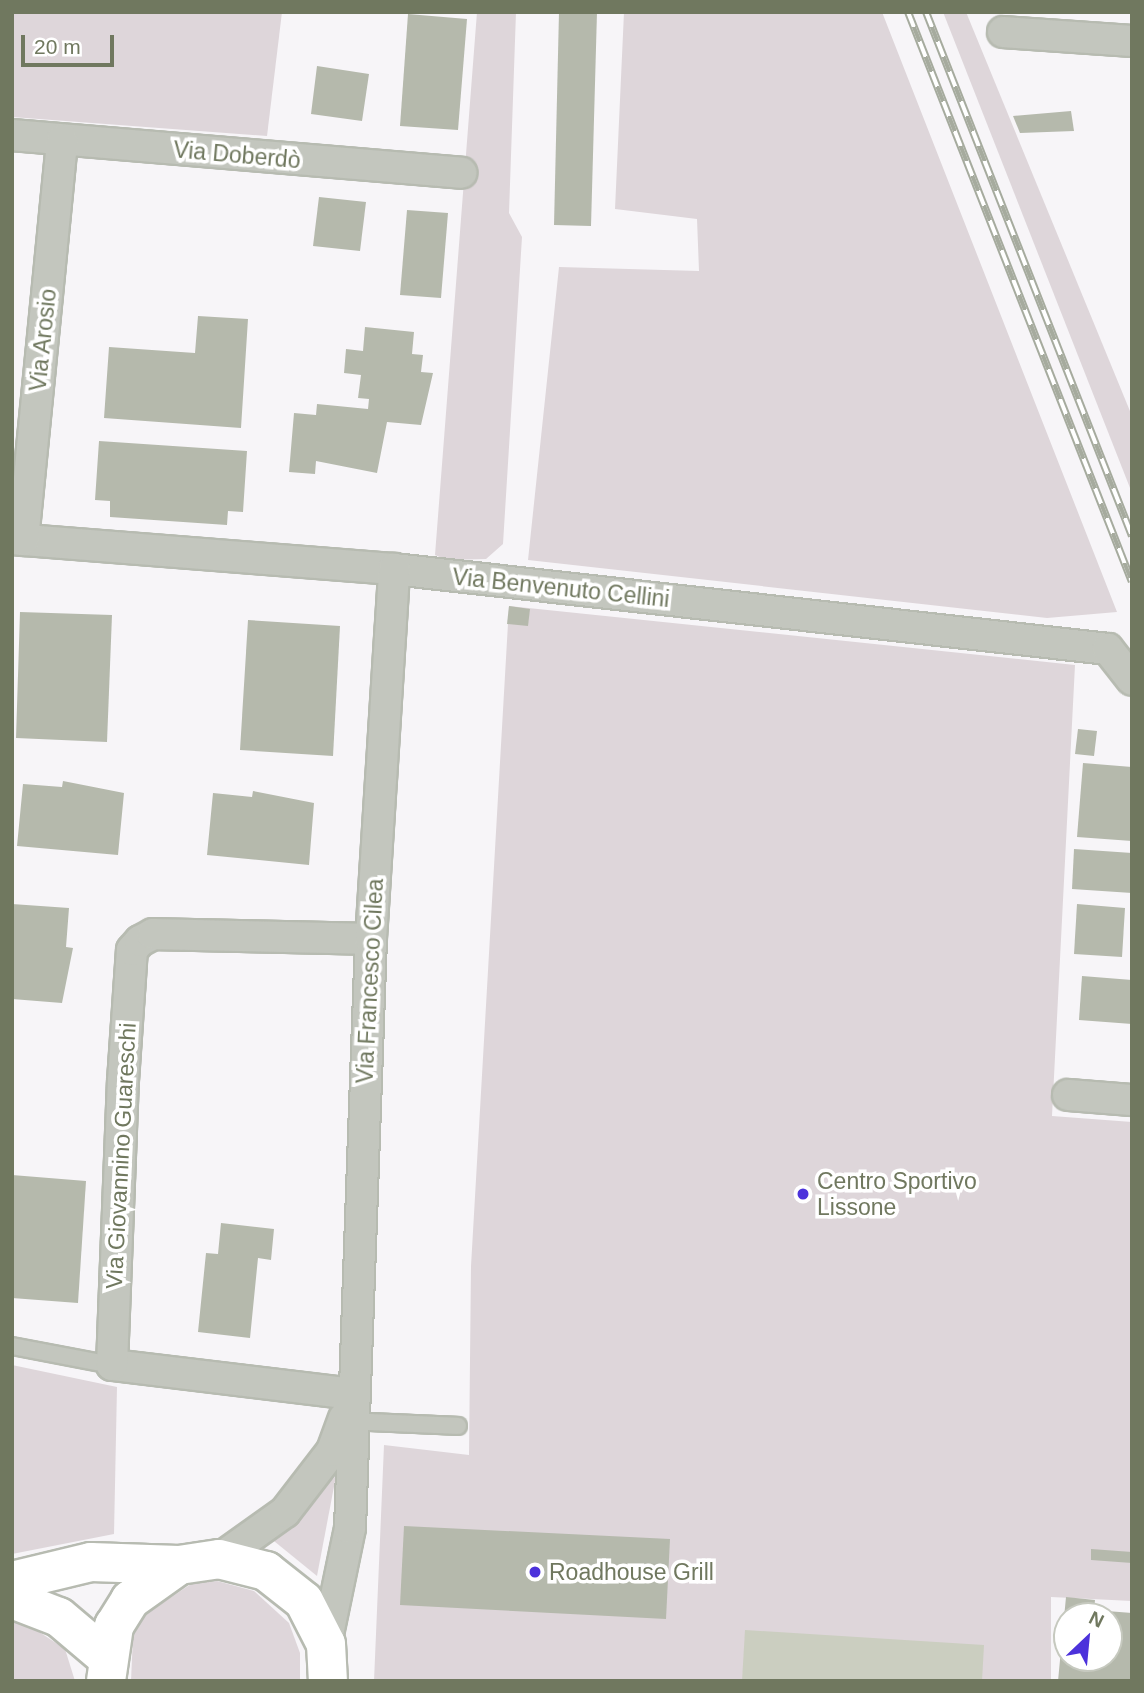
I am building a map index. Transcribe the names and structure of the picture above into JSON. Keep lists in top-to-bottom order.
{
  "streets": {
    "street": [
      "Via Doberdò",
      "Via Arosio",
      "Via Benvenuto Cellini",
      "Via Francesco Cilea",
      "Via Giovannino Guareschi"
    ]
  },
  "crossings": [
    ["Via Doberdò", "Via Arosio"],
    ["Via Arosio", "Via Benvenuto Cellini"],
    ["Via Benvenuto Cellini", "Via Francesco Cilea"],
    ["Via Francesco Cilea", "Via Giovannino Guareschi"]
  ],
  "places": ["Centro Sportivo Lissone", "Roadhouse Grill"],
  "scale_bar": "20 m",
  "north": "top right"
}
